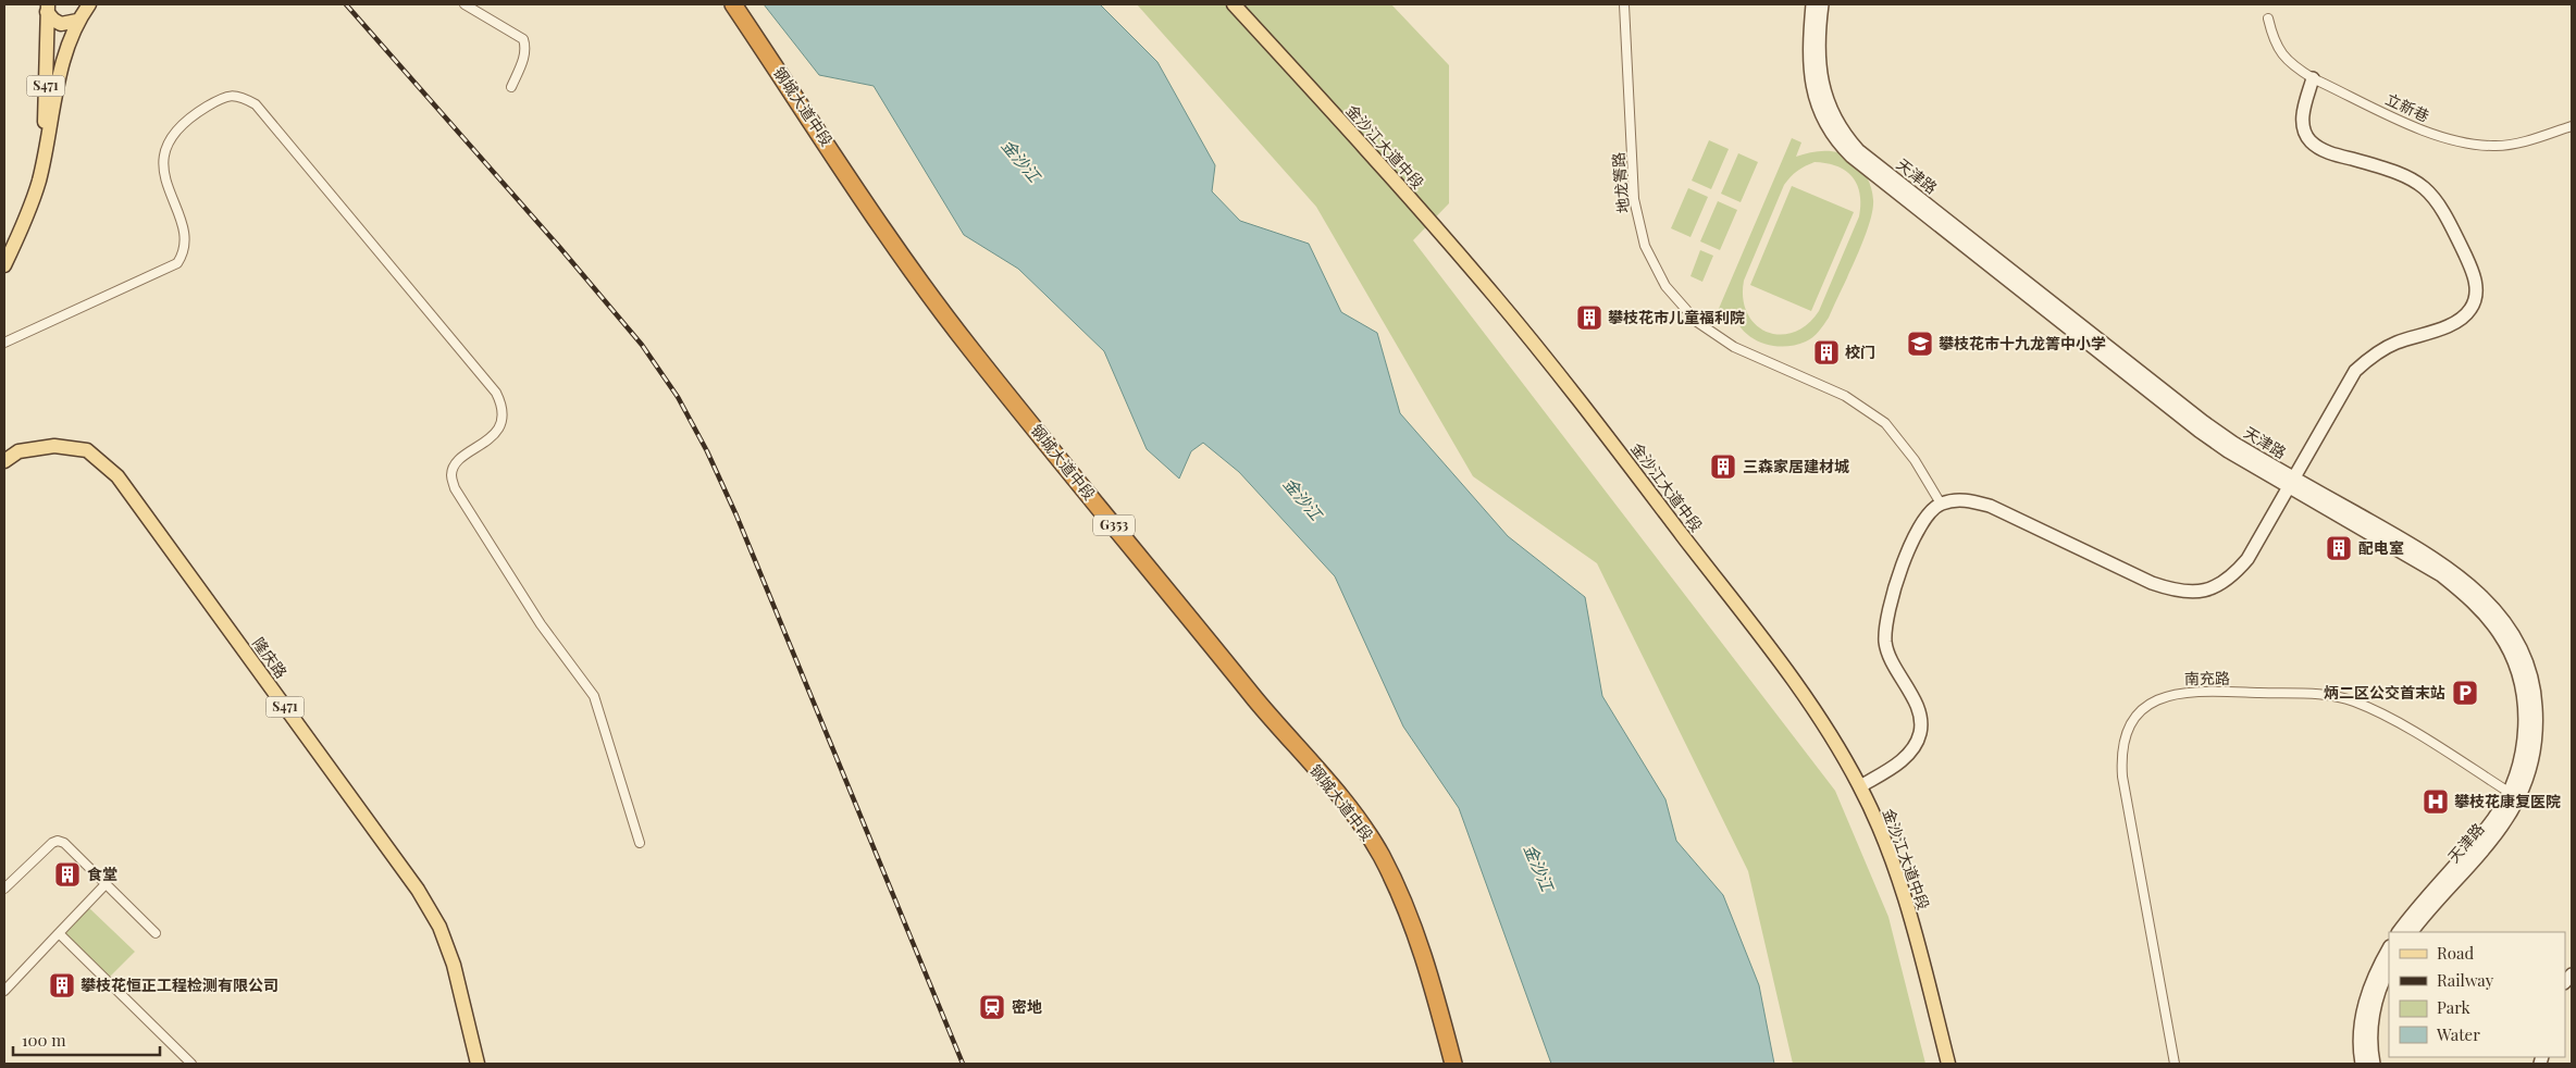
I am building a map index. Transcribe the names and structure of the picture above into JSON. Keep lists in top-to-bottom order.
{
  "streets": {
    "highway": ["钢城大道中段", "G353"],
    "main road": [
      "S471",
      "金沙江大道中段",
      "天津路",
      "隆庆路"
    ],
    "street": ["立新巷", "地龙箐路", "南充路"]
  },
  "crossings": [
    ["天津路", "南充路"]
  ],
  "water": ["金沙江"],
  "places": {
    "building": [
      "攀枝花市儿童福利院",
      "校门",
      "三森家居建材城",
      "配电室",
      "食堂",
      "攀枝花恒正工程检测有限公司"
    ],
    "school or university": ["攀枝花市十九龙箐中小学"],
    "parking": ["炳二区公交首末站"],
    "hospital": ["攀枝花康复医院"],
    "station": ["密地"]
  },
  "legend": [
    "Road",
    "Railway",
    "Park",
    "Water"
  ],
  "scale_bar": "100 m"
}
